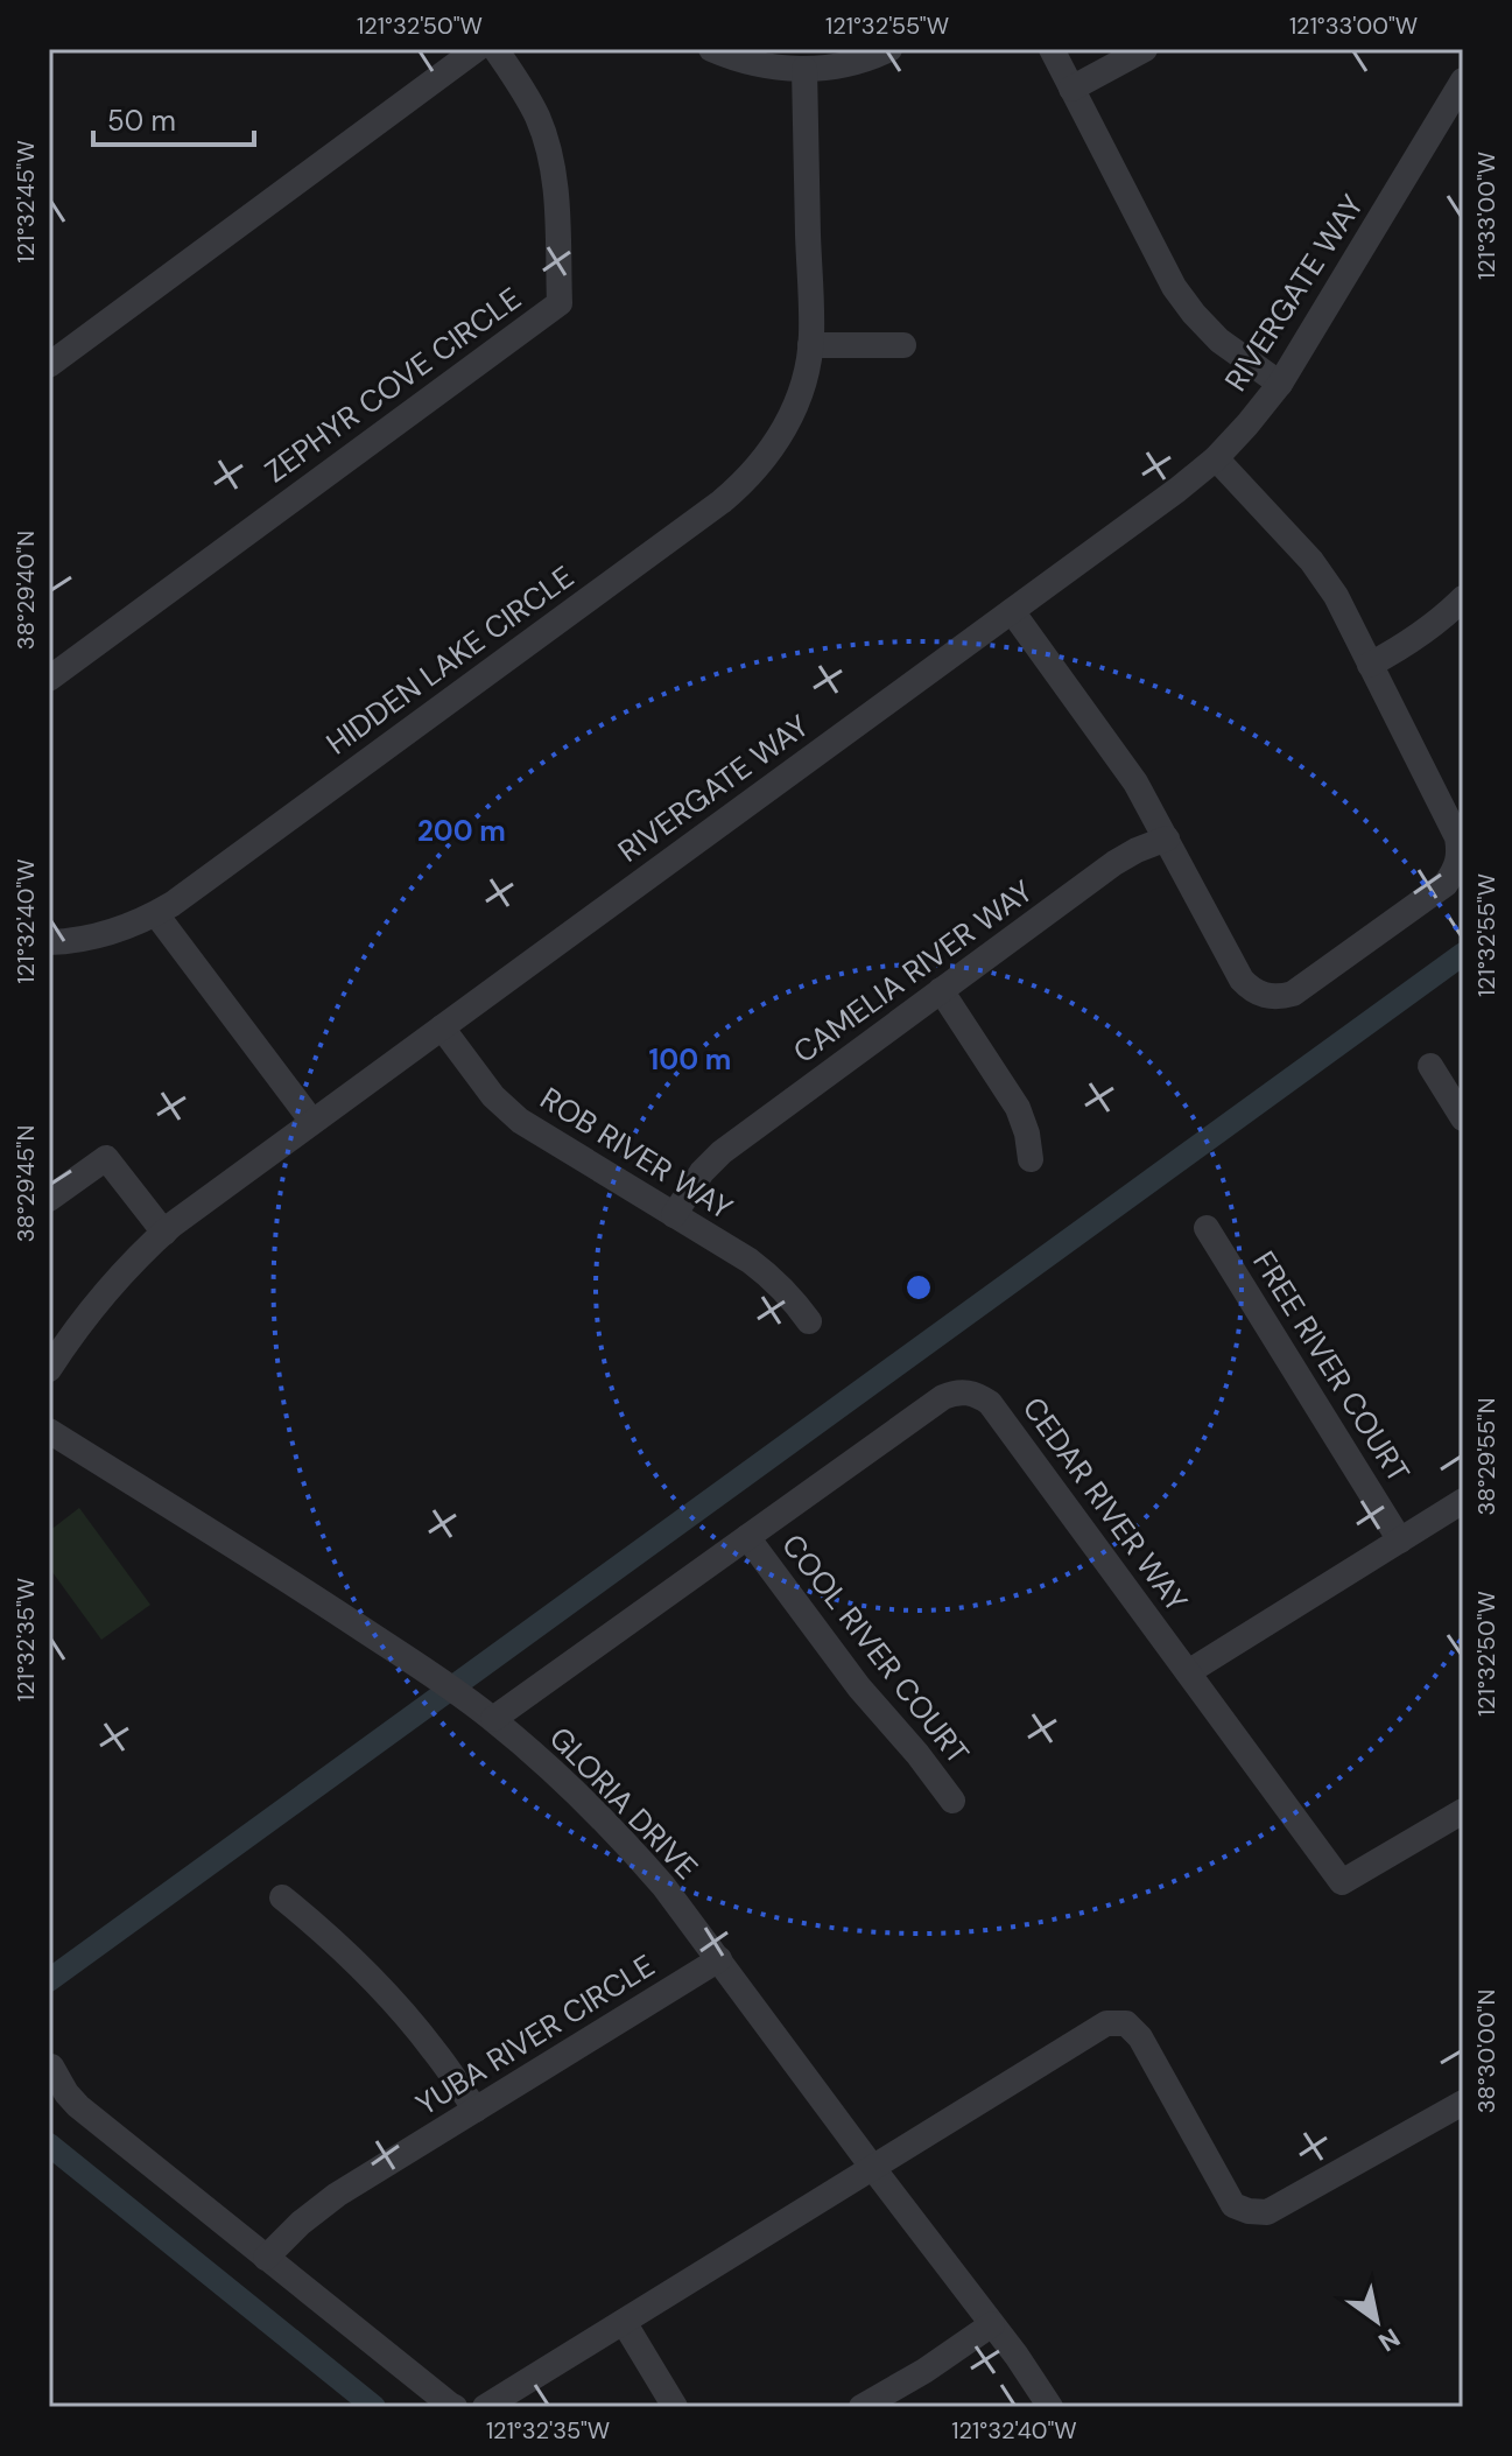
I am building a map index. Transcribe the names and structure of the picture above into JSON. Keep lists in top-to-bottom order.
{
  "streets": {
    "street": [
      "RIVERGATE WAY",
      "ZEPHYR COVE CIRCLE",
      "HIDDEN LAKE CIRCLE",
      "CAMELIA RIVER WAY",
      "ROB RIVER WAY",
      "FREE RIVER COURT",
      "CEDAR RIVER WAY",
      "COOL RIVER COURT",
      "GLORIA DRIVE",
      "YUBA RIVER CIRCLE"
    ]
  },
  "crossings": [
    ["RIVERGATE WAY", "ROB RIVER WAY"],
    ["CAMELIA RIVER WAY", "ROB RIVER WAY"],
    ["CEDAR RIVER WAY", "COOL RIVER COURT"],
    ["CEDAR RIVER WAY", "GLORIA DRIVE"],
    ["GLORIA DRIVE", "YUBA RIVER CIRCLE"]
  ],
  "scale_bar": "50 m",
  "north": "bottom right",
  "coordinates": [
    "121°32'50\"W",
    "121°32'55\"W",
    "121°33'00\"W",
    "121°32'45\"W",
    "38°29'40\"N",
    "121°32'40\"W",
    "38°29'45\"N",
    "38°29'55\"N",
    "121°32'35\"W",
    "38°30'00\"N"
  ],
  "rings": ["200 m", "100 m"]
}
